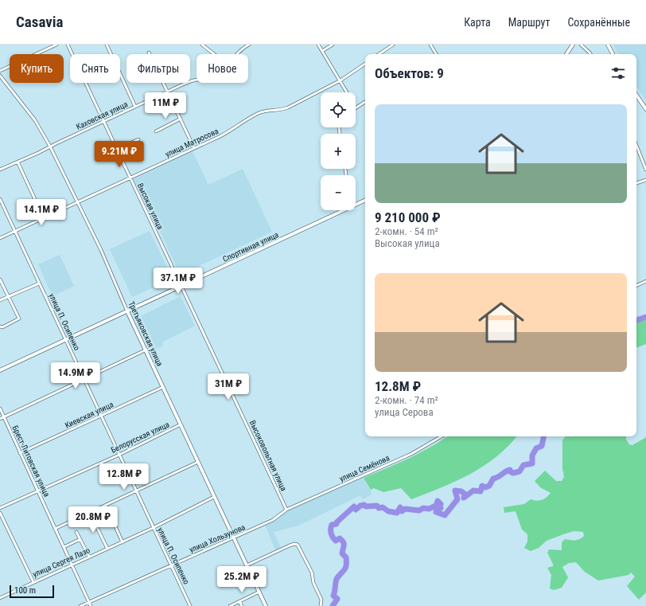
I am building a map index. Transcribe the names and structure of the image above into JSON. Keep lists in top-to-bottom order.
{
  "streets": {
    "street": [
      "Каховская улица",
      "улица Матросова",
      "Высокая улица",
      "Спортивная улица",
      "улица П. Осипенко",
      "Третьяковская улица",
      "Киевская улица",
      "Белорусская улица",
      "Высоковольтная улица",
      "Брест-Литовская улица",
      "улица Семёнова",
      "улица Хользунова",
      "улица Сергея Лазо"
    ]
  },
  "crossings": [
    ["Каховская улица", "Высокая улица"],
    ["Каховская улица", "Третьяковская улица"],
    ["улица Матросова", "Высокая улица"],
    ["улица Матросова", "улица П. Осипенко"],
    ["улица Матросова", "Третьяковская улица"],
    ["Высокая улица", "Спортивная улица"],
    ["Высокая улица", "Высоковольтная улица"],
    ["Спортивная улица", "улица П. Осипенко"],
    ["Спортивная улица", "Третьяковская улица"],
    ["Спортивная улица", "Высоковольтная улица"],
    ["улица П. Осипенко", "Киевская улица"],
    ["улица П. Осипенко", "Белорусская улица"],
    ["улица П. Осипенко", "улица Хользунова"],
    ["улица П. Осипенко", "улица Сергея Лазо"],
    ["Третьяковская улица", "Киевская улица"],
    ["Третьяковская улица", "Белорусская улица"],
    ["Третьяковская улица", "улица Хользунова"],
    ["Третьяковская улица", "улица Сергея Лазо"],
    ["Киевская улица", "Брест-Литовская улица"],
    ["Белорусская улица", "Брест-Литовская улица"],
    ["Высоковольтная улица", "улица Семёнова"],
    ["Высоковольтная улица", "улица Хользунова"],
    ["Брест-Литовская улица", "улица Хользунова"],
    ["Брест-Литовская улица", "улица Сергея Лазо"],
    ["улица Семёнова", "улица Хользунова"]
  ],
  "scale_bar": "100 m",
  "page": {
    "header": "Casavia",
    "nav": ["Карта", "Маршрут", "Сохранённые"],
    "chip": [
      "Купить",
      "Снять",
      "Фильтры",
      "Новое"
    ],
    "heading": "Объектов: 9",
    "map_buttons": ["+", "−"],
    "price": [
      "11M ₽",
      "9.21M ₽",
      "14.1M ₽",
      "37.1M ₽",
      "14.9M ₽",
      "31M ₽",
      "12.8M ₽",
      "20.8M ₽",
      "25.2M ₽"
    ],
    "list": [
      {
        "name": "9 210 000 ₽",
        "note": "2-комн. · 54 m² · Высокая улица"
      },
      {
        "name": "12.8M ₽",
        "note": "2-комн. · 74 m² · улица Серова"
      }
    ],
    "scale": "100 m"
  }
}
